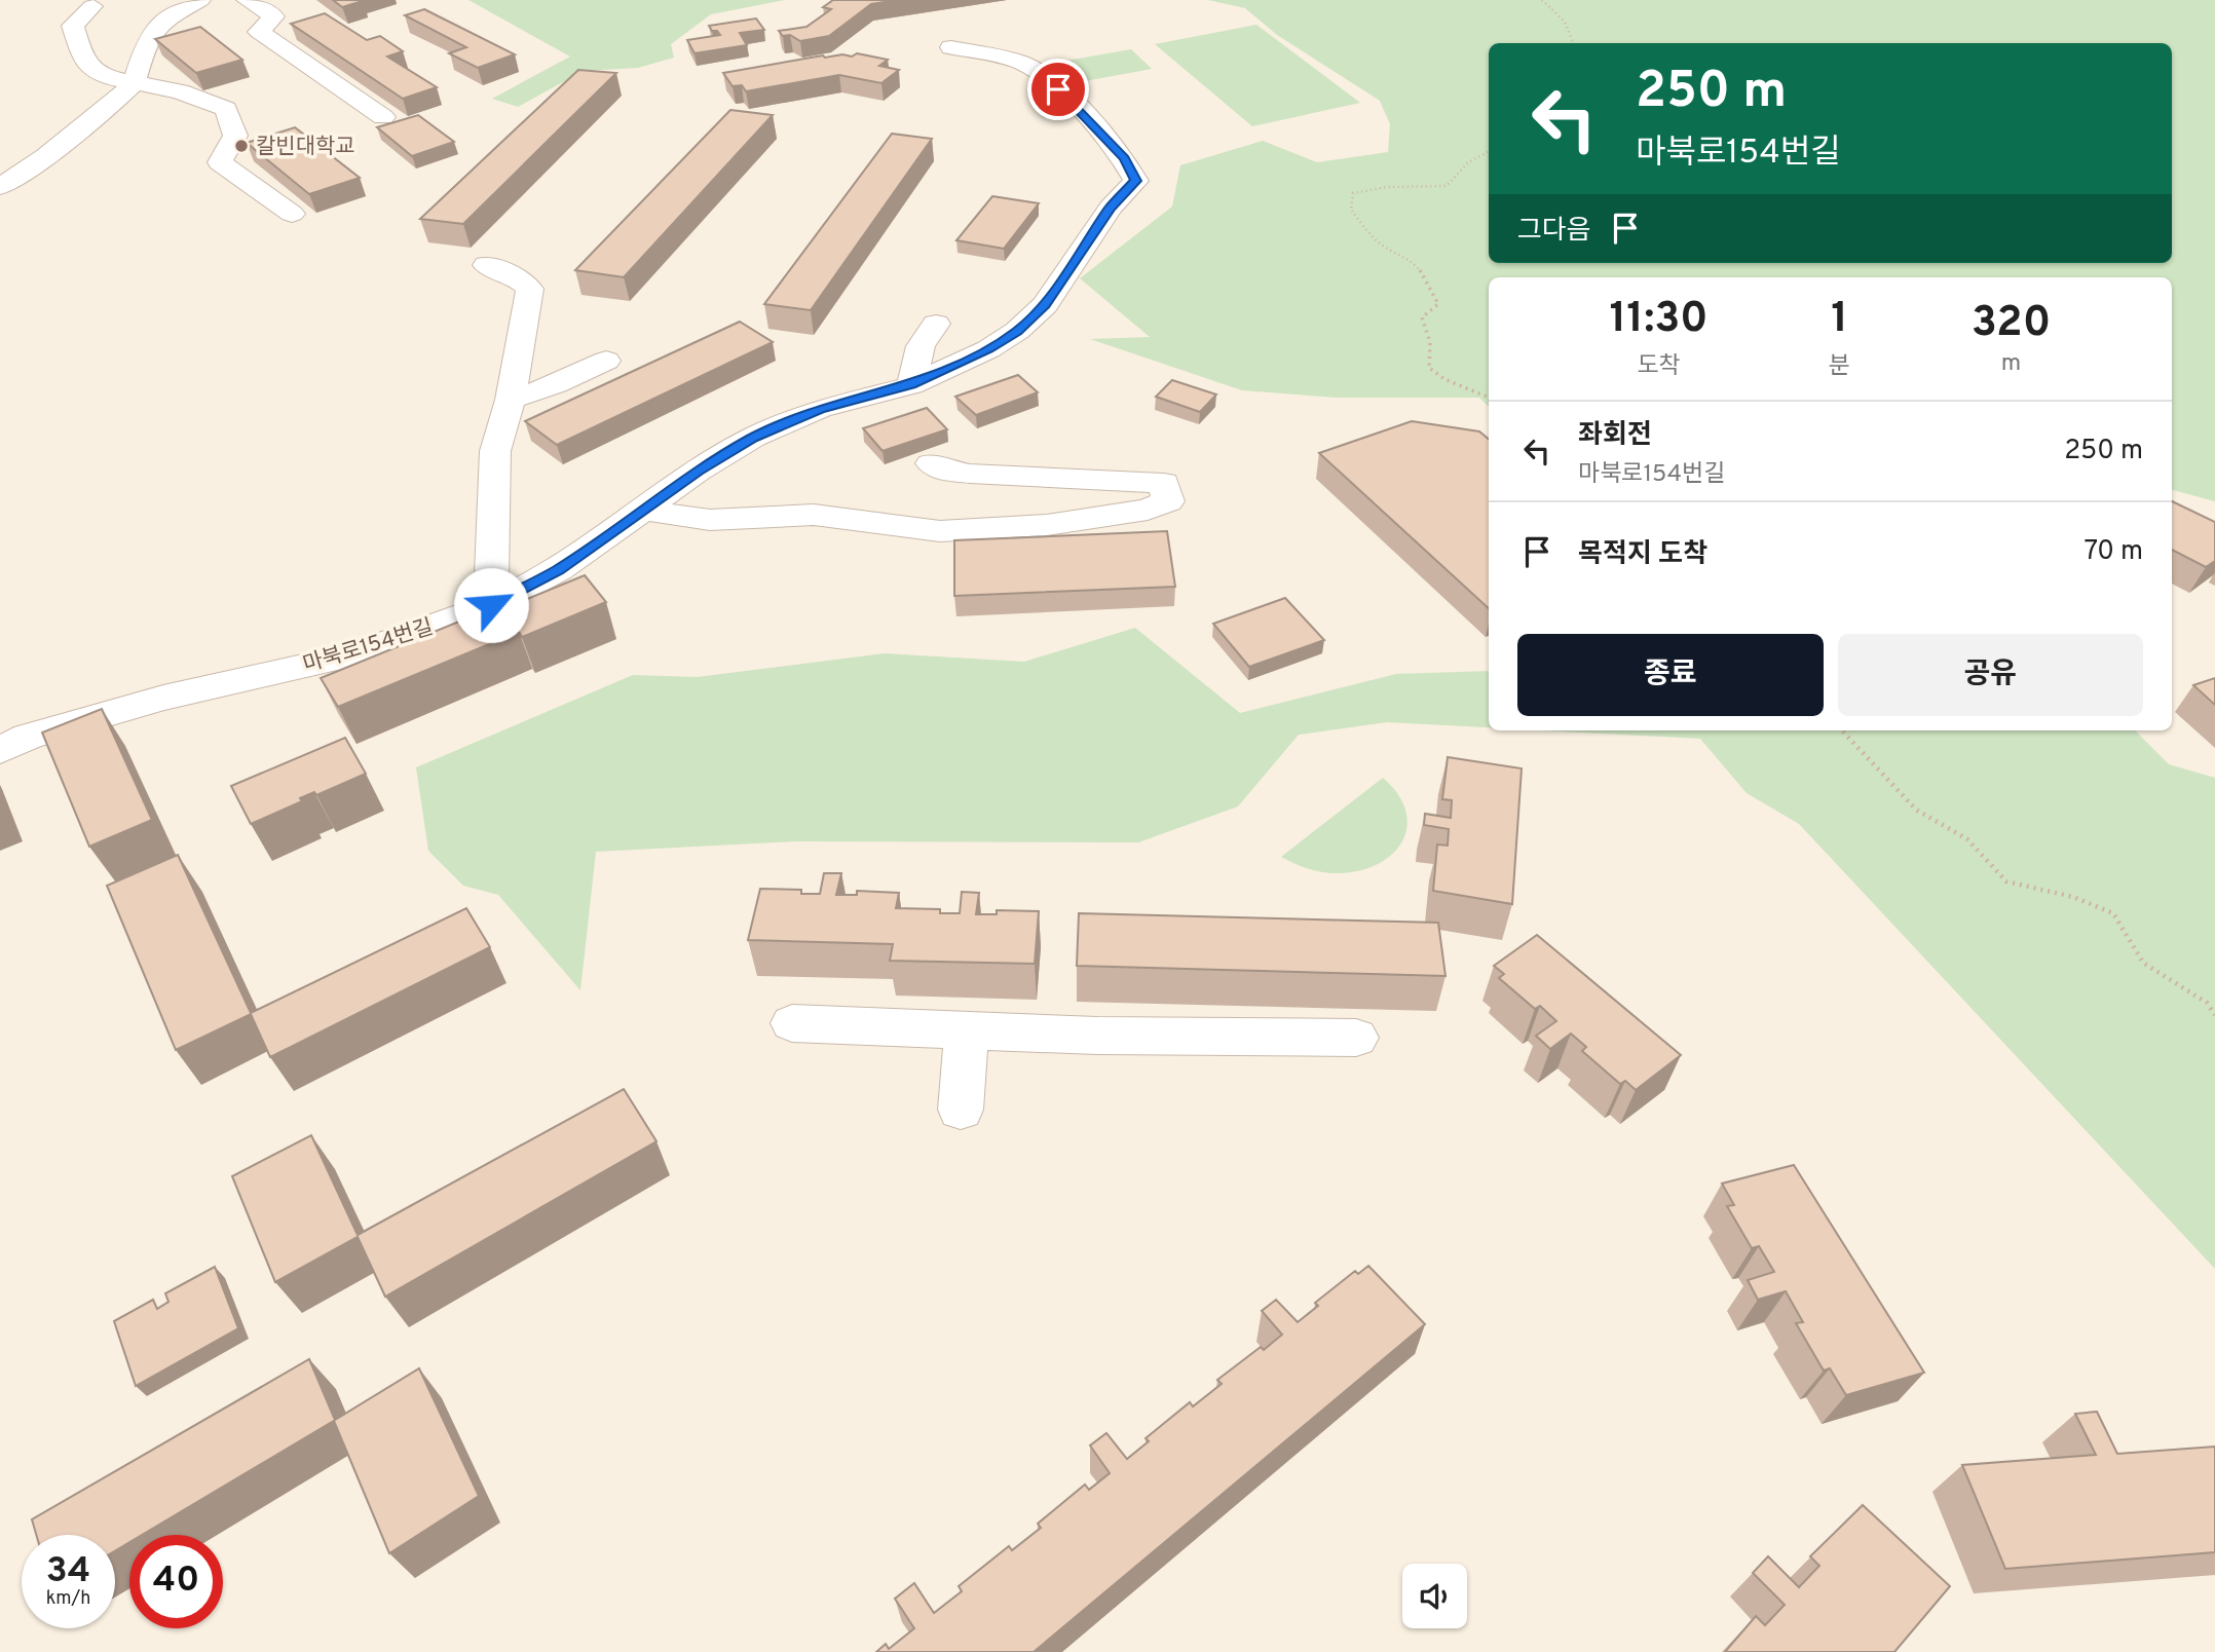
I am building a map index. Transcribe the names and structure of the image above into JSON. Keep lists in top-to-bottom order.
{
  "streets": {
    "street": ["마북로154번길"]
  },
  "places": ["칼빈대학교"],
  "page": {
    "turn": ["250 m", "마북로154번길"],
    "then": "그다음",
    "eta": [
      "11:30",
      "도착",
      "1",
      "분",
      "320",
      "m"
    ],
    "list": [
      {
        "name": "좌회전",
        "note": "마북로154번길",
        "value": "250 m"
      },
      {
        "name": "목적지 도착",
        "value": "70 m"
      }
    ],
    "buttons": ["종료", "공유"],
    "speed": "34 km/h",
    "limit": "40"
  }
}
